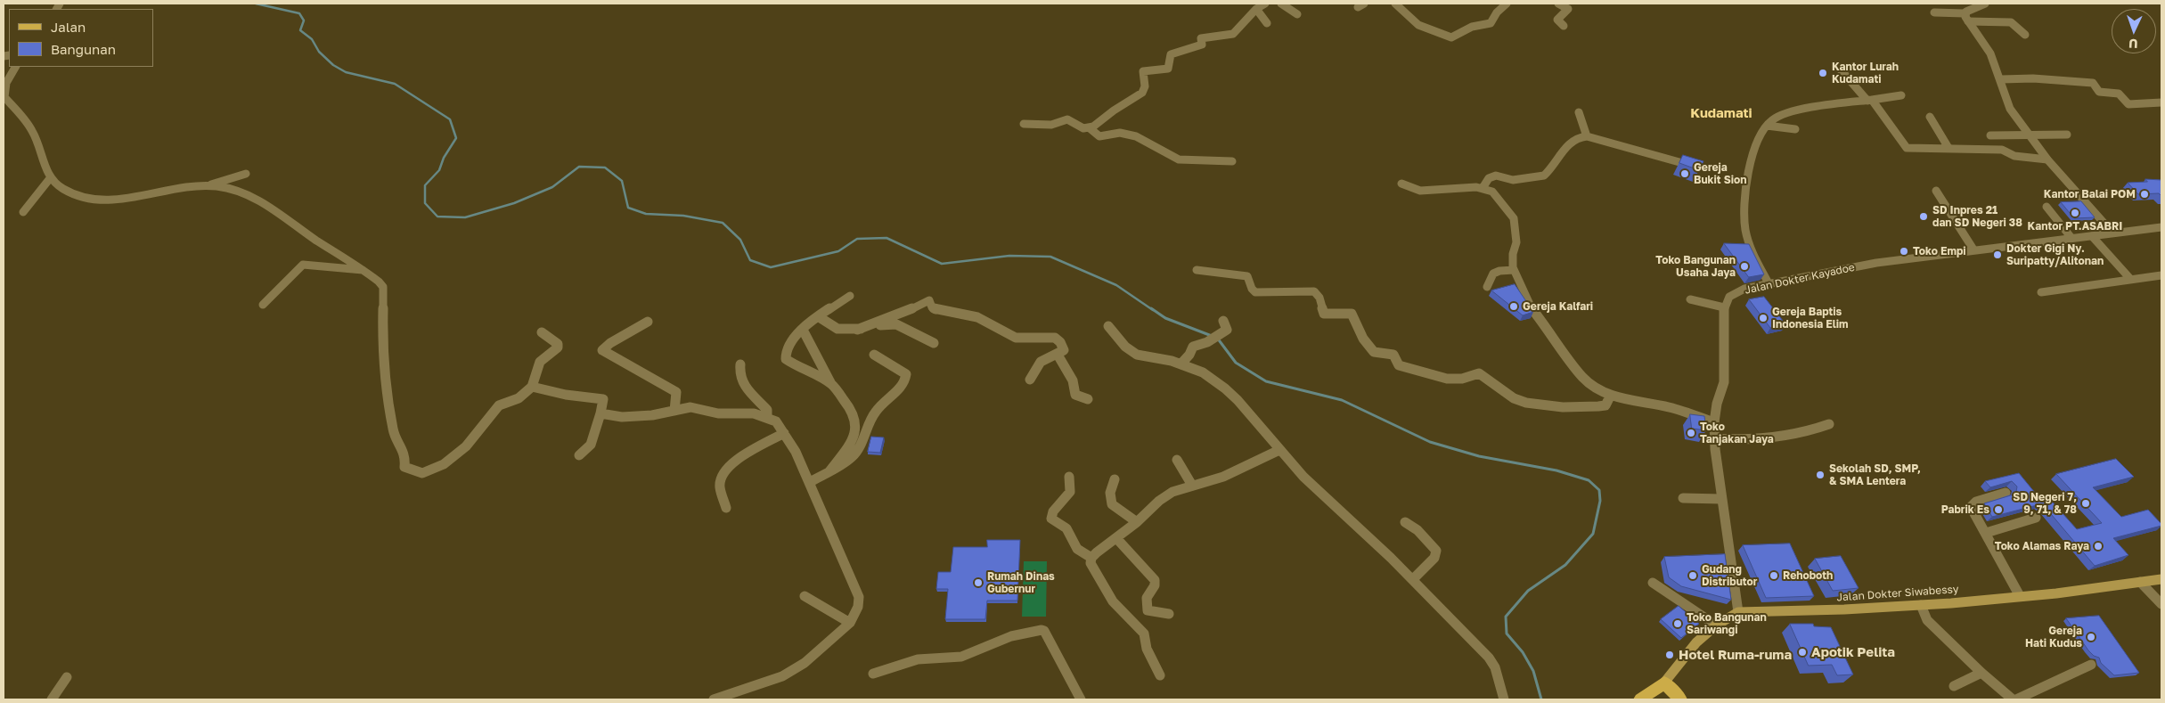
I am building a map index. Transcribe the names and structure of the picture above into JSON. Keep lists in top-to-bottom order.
{
  "streets": {
    "main road": ["Jalan Dokter Siwabessy"],
    "street": ["Jalan Dokter Kayadoe"]
  },
  "districts": ["Kudamati"],
  "places": [
    "Kantor Lurah Kudamati",
    "Gereja Bukit Sion",
    "Kantor Balai POM",
    "Kantor PT.ASABRI",
    "SD Inpres 21 dan SD Negeri 38",
    "Toko Empi",
    "Dokter Gigi Ny. Suripatty/Alitonan",
    "Toko Bangunan Usaha Jaya",
    "Gereja Kalfari",
    "Gereja Baptis Indonesia Elim",
    "Toko Tanjakan Jaya",
    "Sekolah SD, SMP, & SMA Lentera",
    "SD Negeri 7, 9, 71, & 78",
    "Pabrik Es",
    "Toko Alamas Raya",
    "Gudang Distributor",
    "Rehoboth",
    "Rumah Dinas Gubernur",
    "Toko Bangunan Sariwangi",
    "Gereja Hati Kudus",
    "Apotik Pelita",
    "Hotel Ruma-ruma"
  ],
  "legend": ["Jalan", "Bangunan"],
  "north": "bottom"
}
